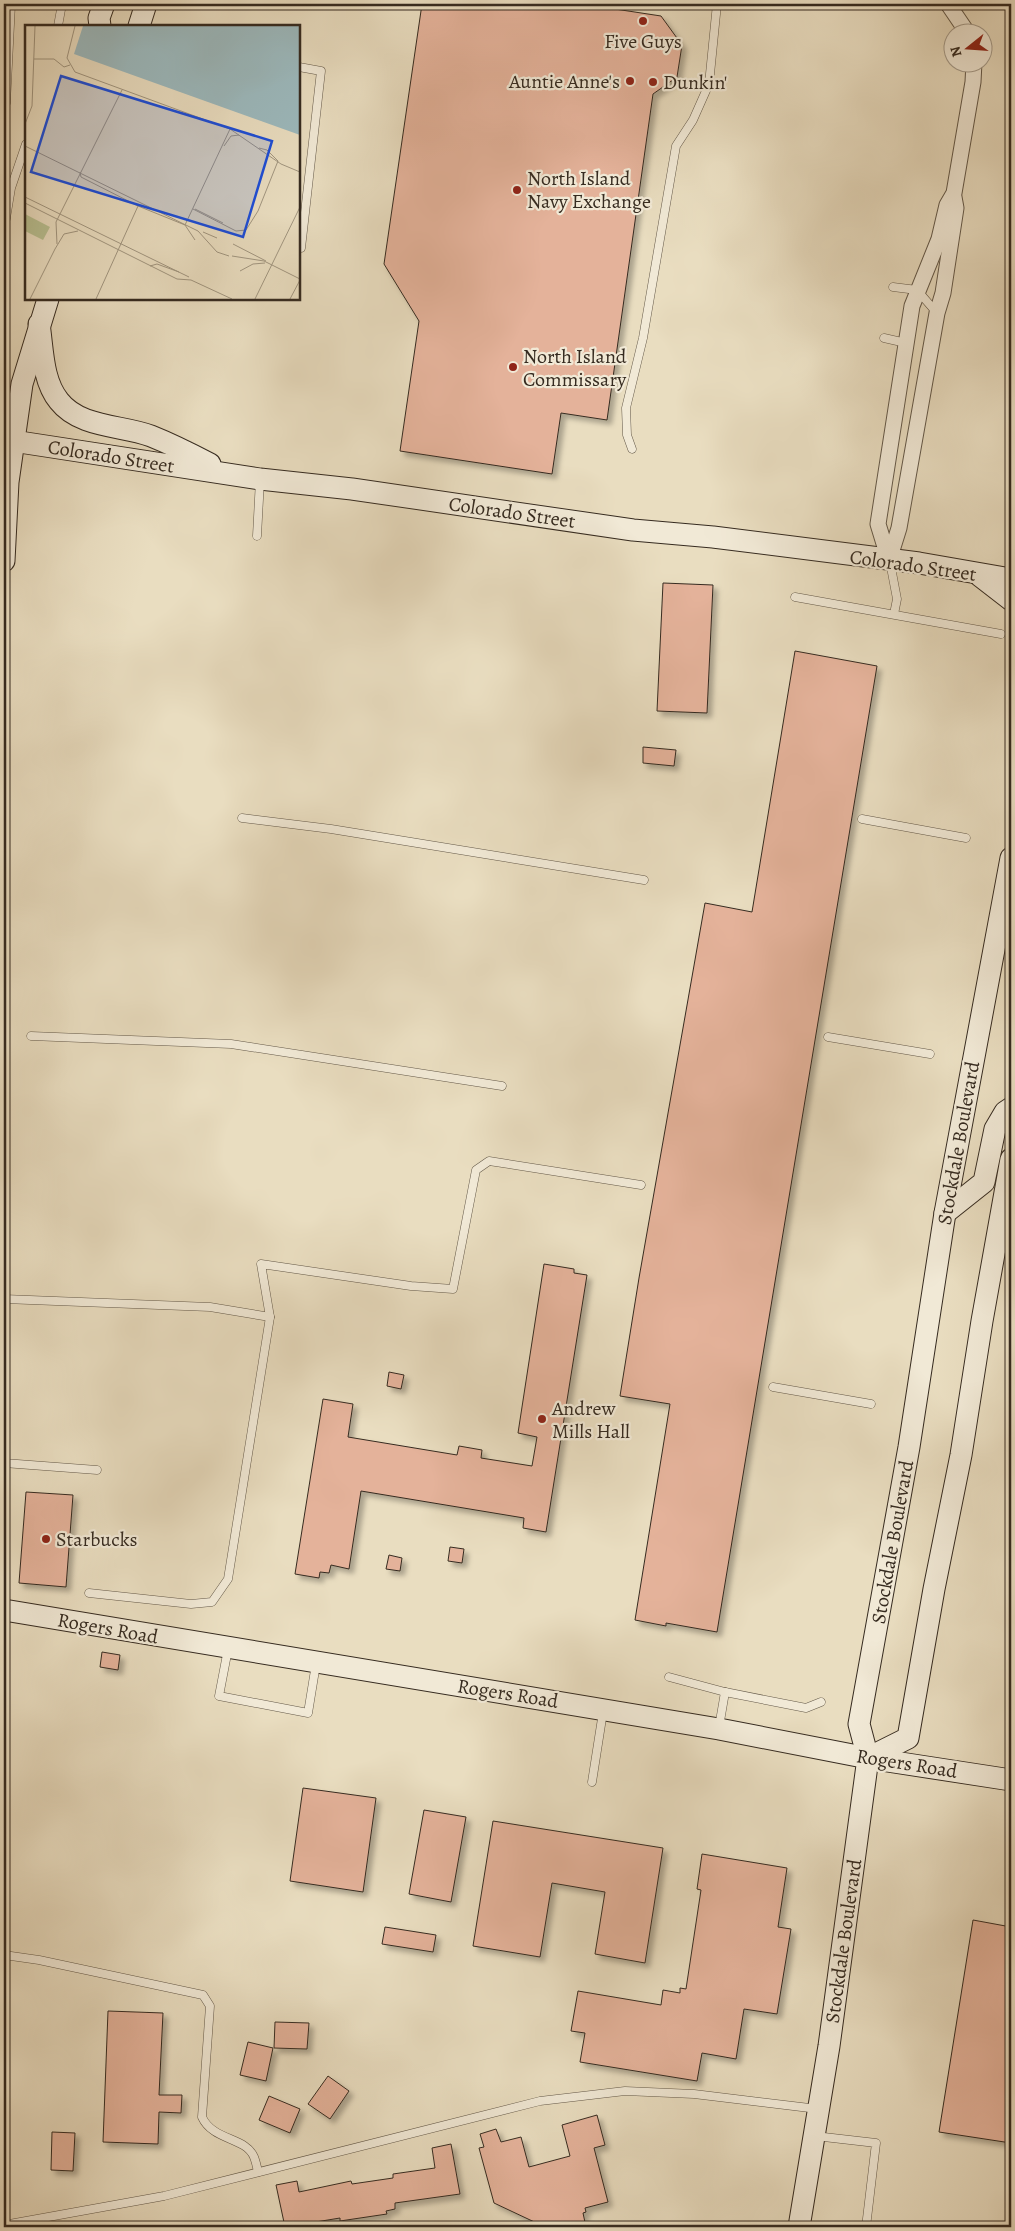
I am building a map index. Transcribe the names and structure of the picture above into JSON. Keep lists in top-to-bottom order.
{
  "streets": {
    "main road": ["Colorado Street", "Stockdale Boulevard", "Rogers Road"]
  },
  "crossings": [
    ["Stockdale Boulevard", "Rogers Road"]
  ],
  "places": [
    "Five Guys",
    "Auntie Anne's",
    "Dunkin'",
    "North Island Navy Exchange",
    "North Island Commissary",
    "Andrew Mills Hall",
    "Starbucks"
  ],
  "north": "left"
}
